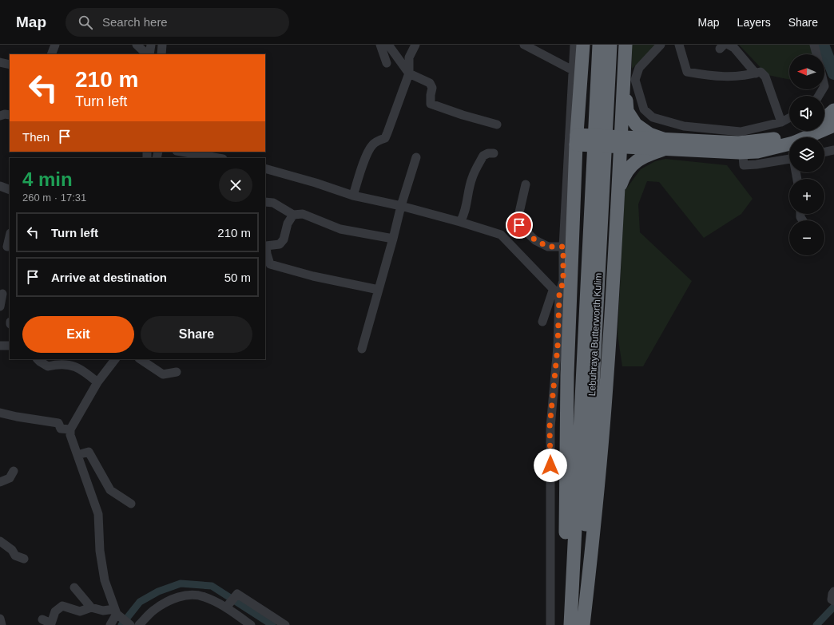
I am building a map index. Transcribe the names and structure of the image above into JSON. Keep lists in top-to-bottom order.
{
  "streets": {
    "highway": ["Lebuhraya Butterworth Kulim"]
  },
  "north": "left",
  "page": {
    "header": "Map",
    "search": "Search here",
    "nav": ["Map", "Layers", "Share"],
    "map_buttons": ["+", "−"],
    "turn": ["210 m", "Turn left"],
    "then": "Then",
    "heading": ["4 min", "260 m · 17:31"],
    "list": [
      {
        "name": "Turn left",
        "value": "210 m"
      },
      {
        "name": "Arrive at destination",
        "value": "50 m"
      }
    ],
    "buttons": ["Exit", "Share"]
  }
}
